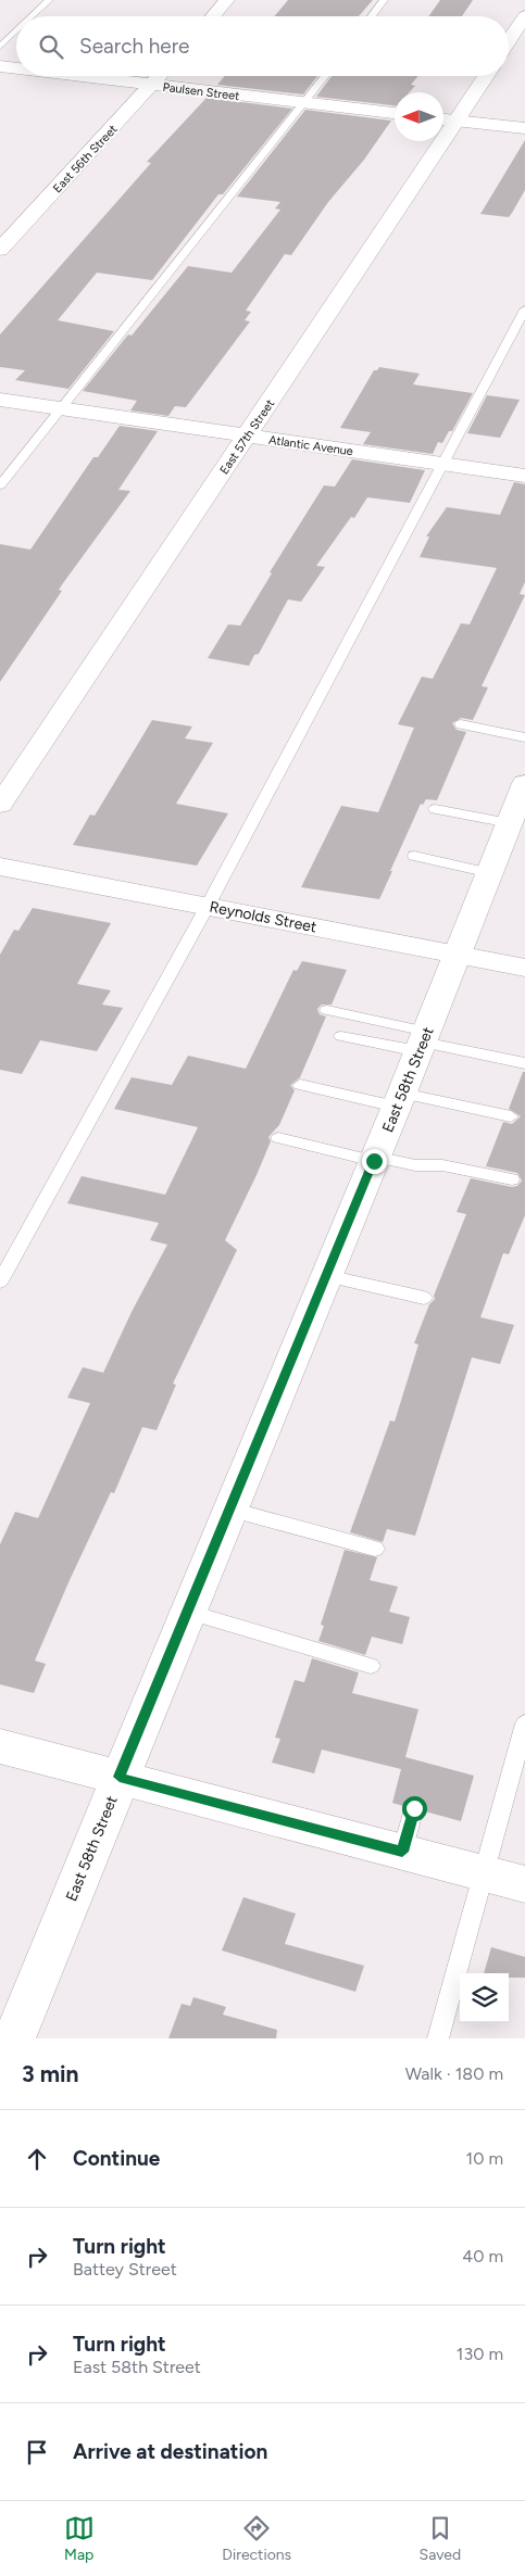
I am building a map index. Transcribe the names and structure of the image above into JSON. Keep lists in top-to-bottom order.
{
  "streets": {
    "street": [
      "Paulsen Street",
      "East 56th Street",
      "East 57th Street",
      "Atlantic Avenue",
      "Reynolds Street",
      "East 58th Street"
    ]
  },
  "crossings": [
    ["Paulsen Street", "East 56th Street"],
    ["East 57th Street", "Atlantic Avenue"],
    ["Reynolds Street", "East 58th Street"]
  ],
  "north": "left",
  "page": {
    "search": "Search here",
    "heading": ["3 min", "Walk · 180 m"],
    "list": [
      ["Continue", "10 m"],
      ["Turn right", "Battey Street", "40 m"],
      ["Turn right", "East 58th Street", "130 m"],
      "Arrive at destination"
    ],
    "nav": ["Map", "Directions", "Saved"]
  }
}
